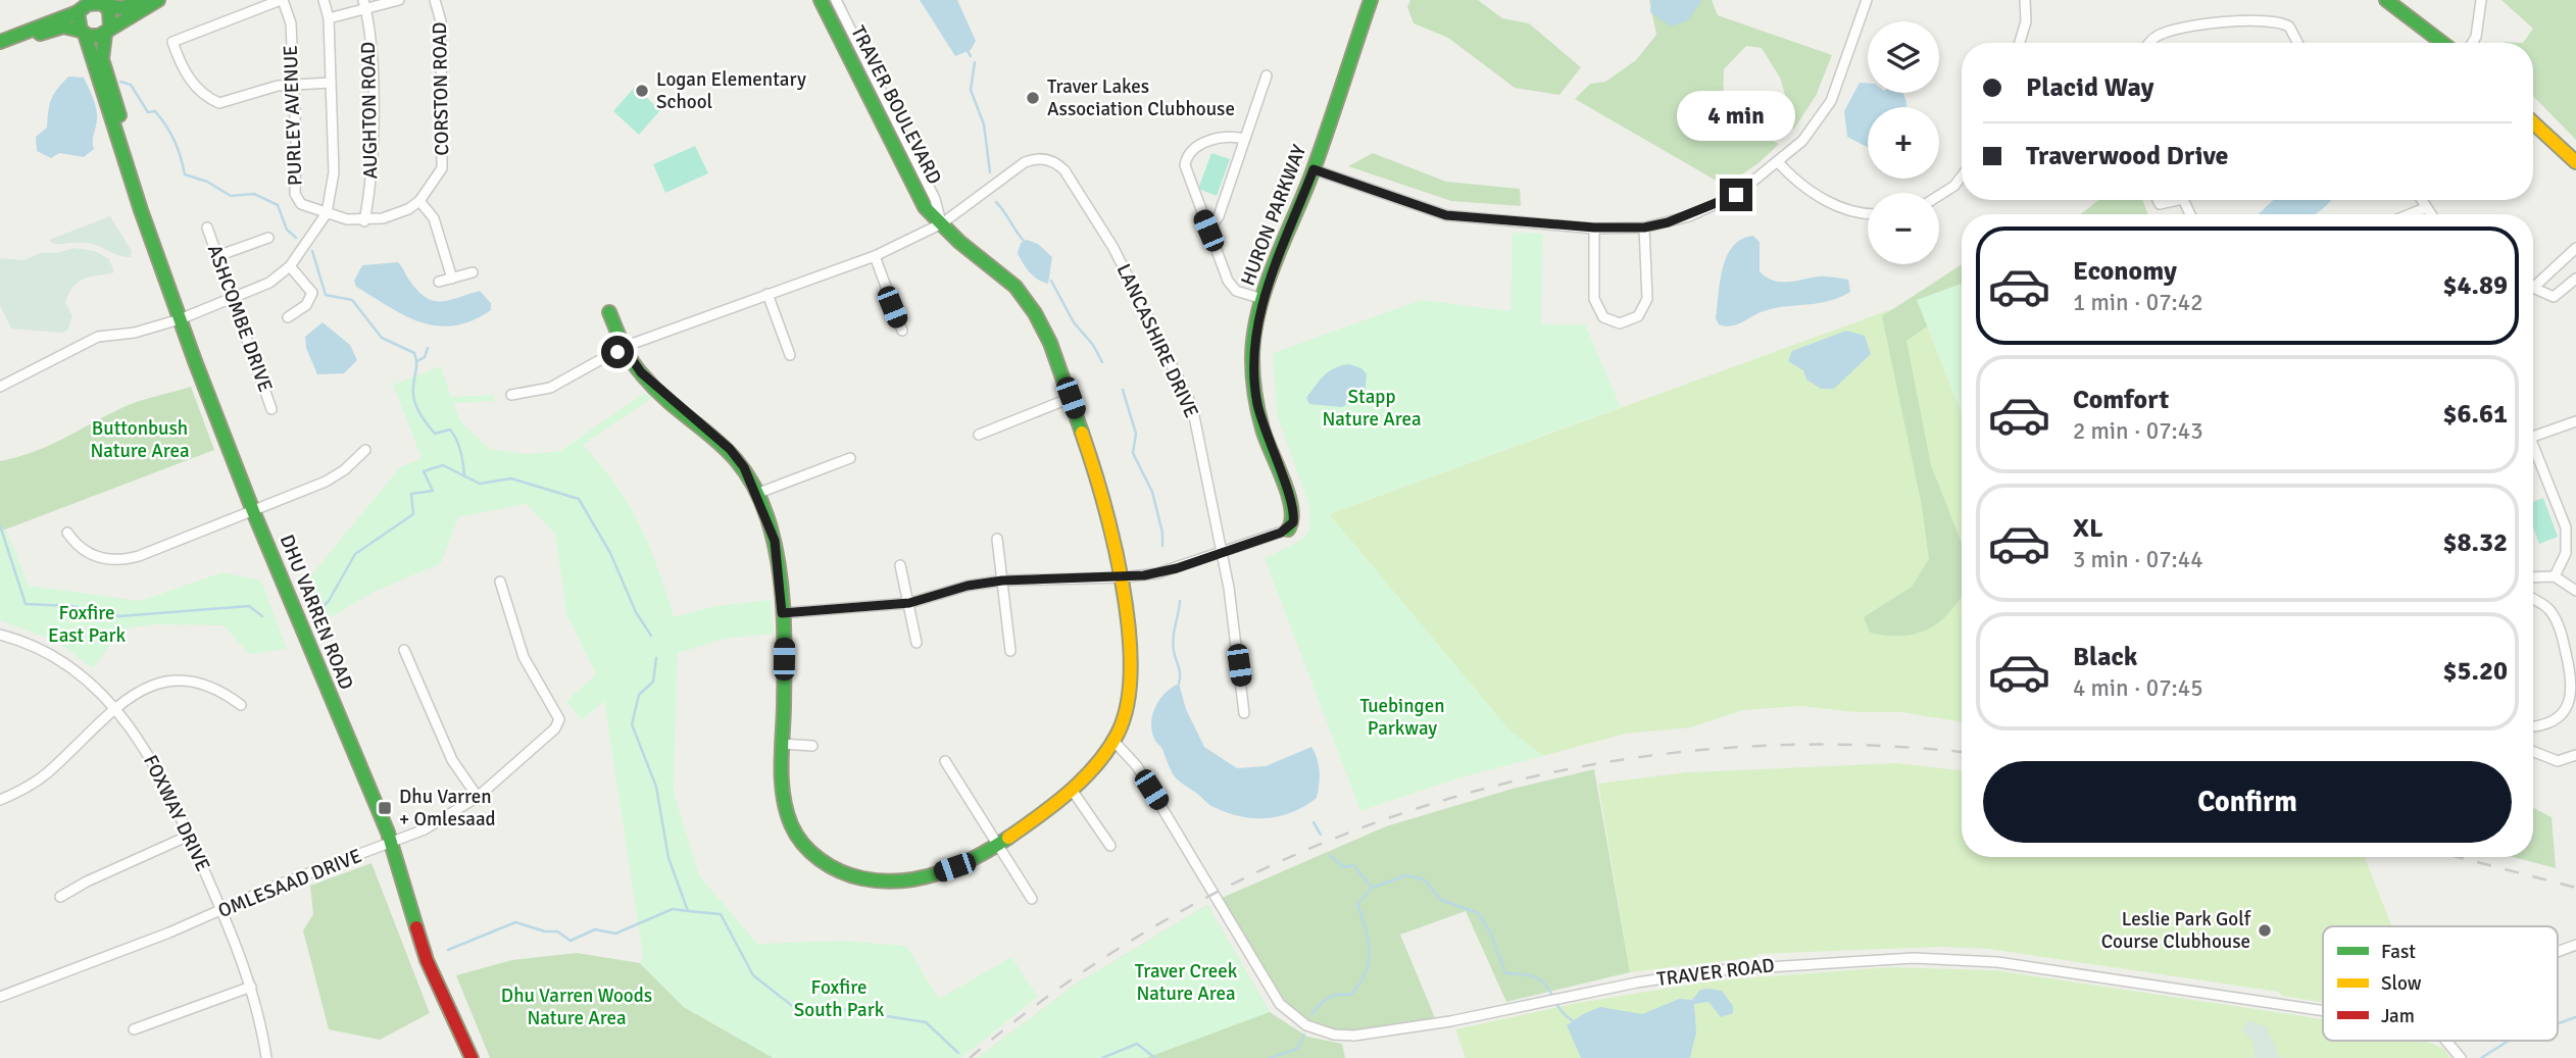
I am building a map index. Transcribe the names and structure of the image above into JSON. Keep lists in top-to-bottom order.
{
  "streets": {
    "street": [
      "CORSTON ROAD",
      "TRAVER BOULEVARD",
      "AUGHTON ROAD",
      "PURLEY AVENUE",
      "HURON PARKWAY",
      "ASHCOMBE DRIVE",
      "LANCASHIRE DRIVE",
      "DHU VARREN ROAD",
      "FOXWAY DRIVE",
      "OMLESAAD DRIVE",
      "TRAVER ROAD"
    ]
  },
  "crossings": [
    ["TRAVER BOULEVARD", "LANCASHIRE DRIVE"],
    ["TRAVER BOULEVARD", "TRAVER ROAD"],
    ["DHU VARREN ROAD", "OMLESAAD DRIVE"],
    ["FOXWAY DRIVE", "OMLESAAD DRIVE"]
  ],
  "parks": [
    "Stapp Nature Area",
    "Buttonbush Nature Area",
    "Foxfire East Park",
    "Tuebingen Parkway",
    "Traver Creek Nature Area",
    "Foxfire South Park",
    "Dhu Varren Woods Nature Area"
  ],
  "places": {
    "other": ["Logan Elementary School", "Traver Lakes Association Clubhouse", "Leslie Park Golf Course Clubhouse"],
    "transit": ["Dhu Varren + Omlesaad"]
  },
  "legend": ["Fast", "Slow", "Jam"],
  "page": {
    "map_buttons": ["+", "−"],
    "banner": ["Placid Way", "Traverwood Drive"],
    "bubble": "4 min",
    "list": [
      {
        "name": "Economy",
        "note": "1 min · 07:42",
        "value": "$4.89"
      },
      {
        "name": "Comfort",
        "note": "2 min · 07:43",
        "value": "$6.61"
      },
      {
        "name": "XL",
        "note": "3 min · 07:44",
        "value": "$8.32"
      },
      {
        "name": "Black",
        "note": "4 min · 07:45",
        "value": "$5.20"
      }
    ],
    "buttons": "Confirm"
  }
}
